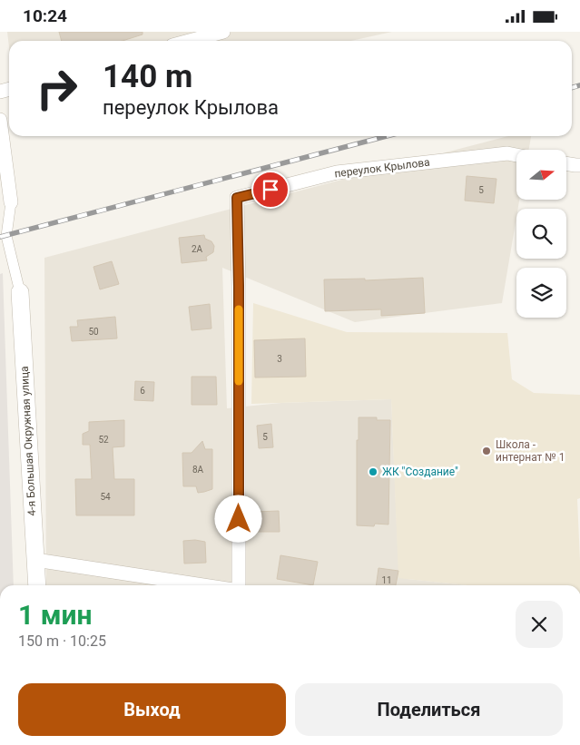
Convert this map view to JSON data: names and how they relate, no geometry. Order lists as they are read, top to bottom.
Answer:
{
  "streets": {
    "street": ["переулок Крылова", "4-я Большая Окружная улица"]
  },
  "places": ["Школа - интернат № 1", "ЖК \"Создание\""],
  "house_numbers": [
    "5",
    "2А",
    "50",
    "3",
    "6",
    "5",
    "52",
    "8А",
    "54",
    "11"
  ],
  "north": "right",
  "page": {
    "status": "10:24",
    "turn": ["140 m", "переулок Крылова"],
    "heading": ["1 мин", "150 m · 10:25"],
    "buttons": ["Выход", "Поделиться"]
  }
}
